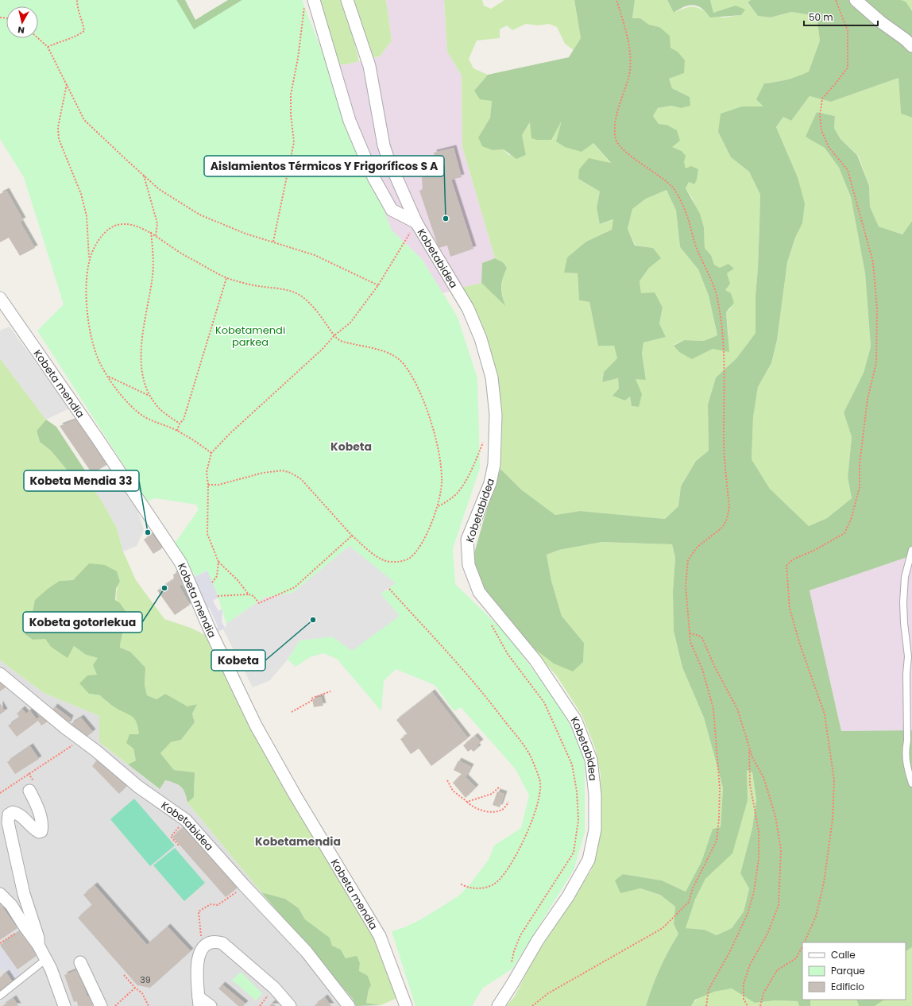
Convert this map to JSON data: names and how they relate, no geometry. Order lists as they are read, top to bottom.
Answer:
{
  "streets": {
    "street": ["Kobetabidea", "Kobeta mendia"]
  },
  "districts": ["Kobeta", "Kobetamendia"],
  "parks": ["Kobetamendi parkea"],
  "places": [
    "Aislamientos Térmicos Y Frigoríficos S A",
    "Kobeta Mendia 33",
    "Kobeta gotorlekua",
    "Kobeta"
  ],
  "house_numbers": ["39"],
  "legend": ["Calle", "Parque", "Edificio"],
  "scale_bar": "50 m",
  "north": "bottom"
}
